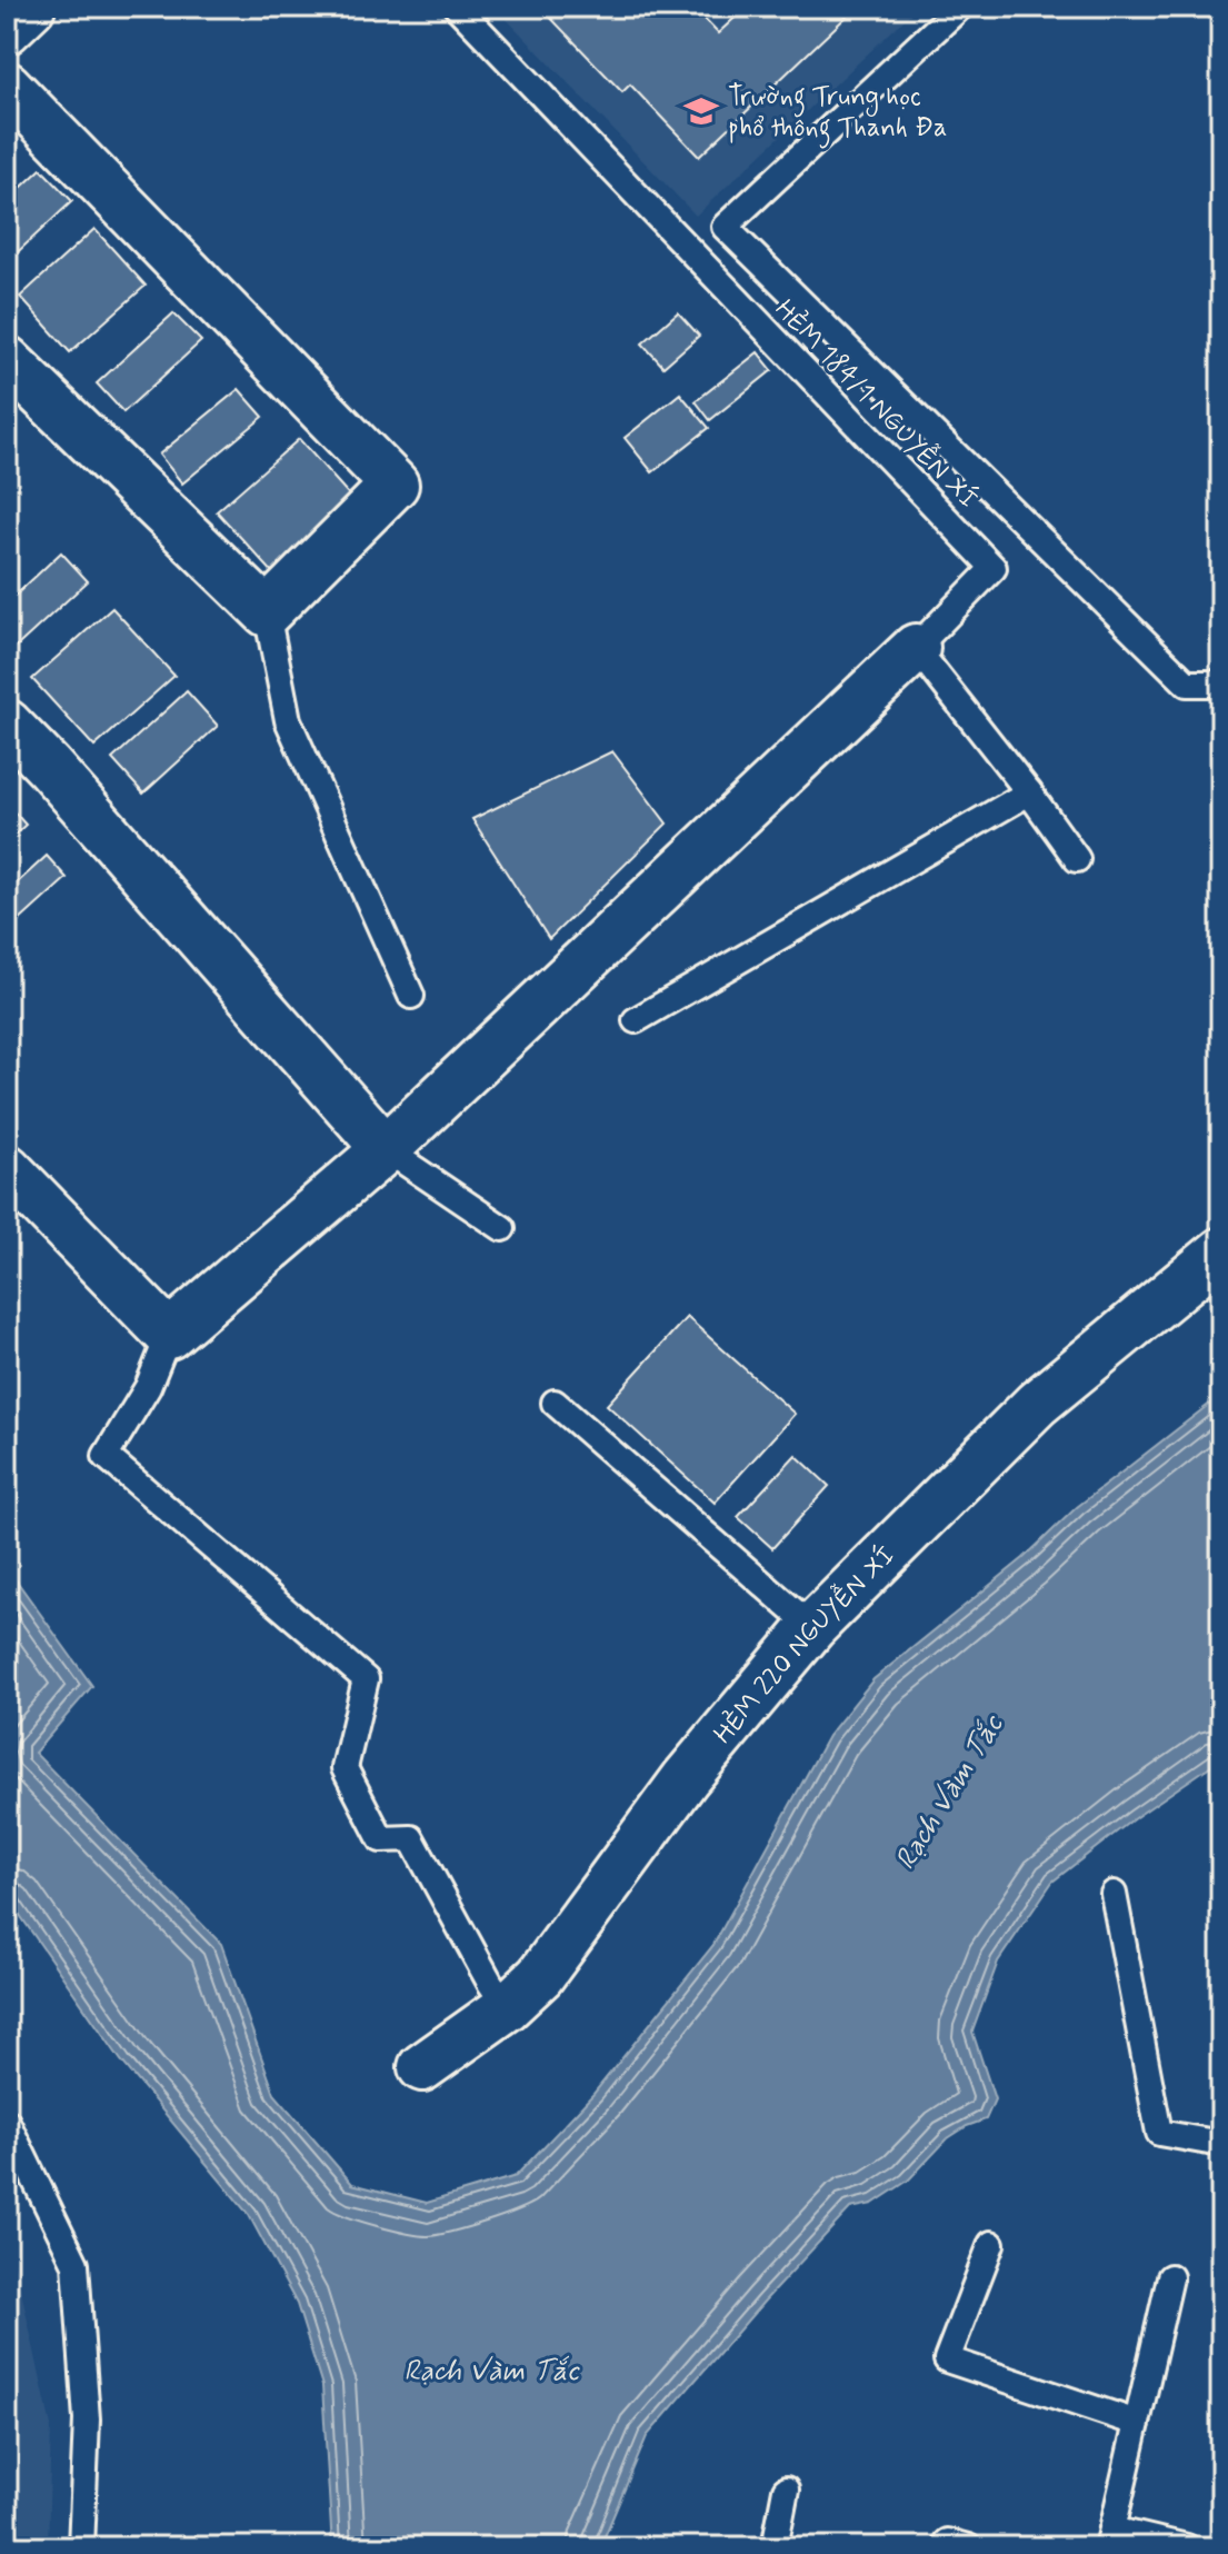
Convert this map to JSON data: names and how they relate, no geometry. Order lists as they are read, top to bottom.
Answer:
{
  "streets": {
    "street": ["HẺM 220 NGUYỄN XÍ"],
    "lane": ["HẺM 184/1 NGUYỄN XÍ"]
  },
  "water": ["Rạch Vàm Tắc"],
  "places": {
    "school or university": ["Trường Trung học phổ thông Thanh Đa"]
  }
}
